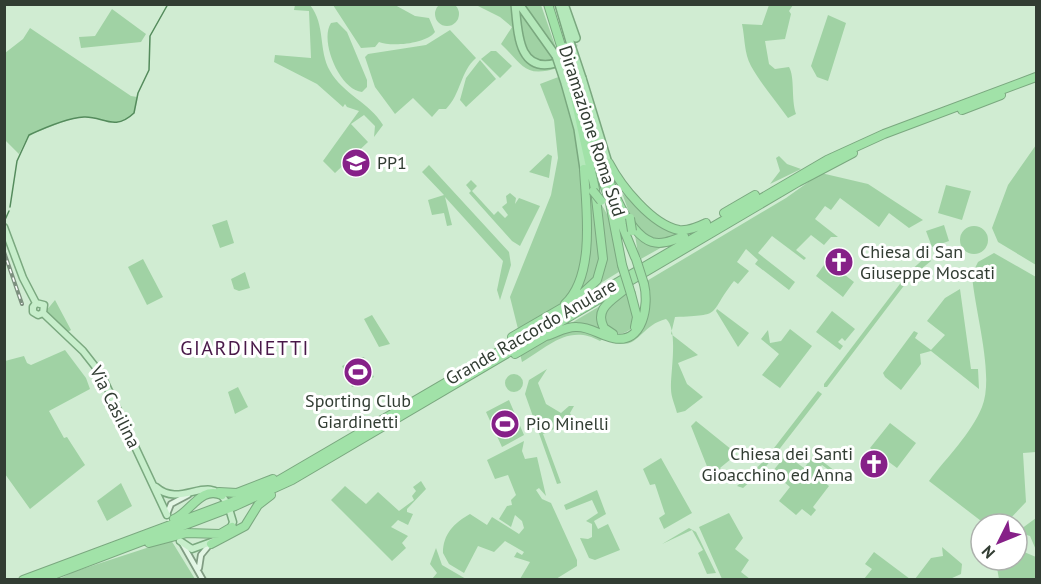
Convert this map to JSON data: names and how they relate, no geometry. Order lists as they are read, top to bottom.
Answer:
{
  "streets": {
    "highway": ["Diramazione Roma Sud", "Grande Raccordo Anulare"],
    "main road": ["Via Casilina"]
  },
  "districts": ["GIARDINETTI"],
  "places": {
    "school or university": ["PP1"],
    "church": ["Chiesa di San Giuseppe Moscati", "Chiesa dei Santi Gioacchino ed Anna"],
    "sports": ["Sporting Club Giardinetti", "Pio Minelli"]
  },
  "north": "bottom left"
}
